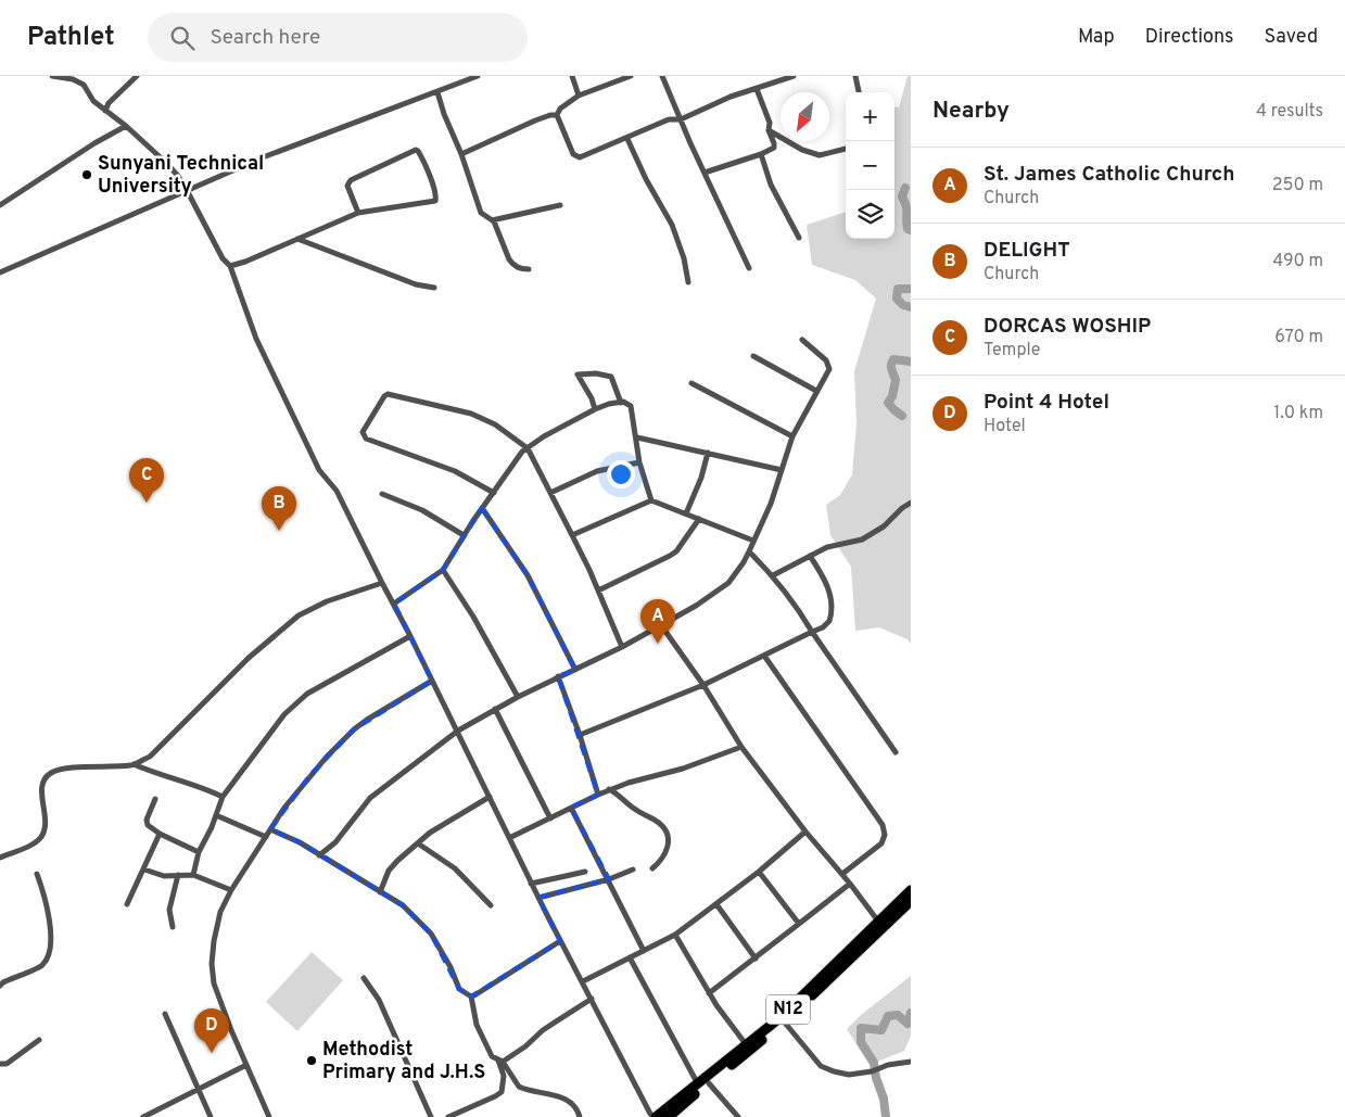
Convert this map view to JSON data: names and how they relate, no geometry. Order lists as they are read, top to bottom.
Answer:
{
  "streets": {
    "highway": ["N12"]
  },
  "places": ["Sunyani Technical University", "Methodist Primary and J.H.S"],
  "north": "bottom left",
  "page": {
    "header": "Pathlet",
    "search": "Search here",
    "nav": ["Map", "Directions", "Saved"],
    "heading": ["Nearby", "4 results"],
    "map_buttons": ["+", "−"],
    "list": [
      {
        "mark": "A",
        "name": "St. James Catholic Church",
        "note": "Church",
        "value": "250 m"
      },
      {
        "mark": "B",
        "name": "DELIGHT",
        "note": "Church",
        "value": "490 m"
      },
      {
        "mark": "C",
        "name": "DORCAS WOSHIP",
        "note": "Temple",
        "value": "670 m"
      },
      {
        "mark": "D",
        "name": "Point 4 Hotel",
        "note": "Hotel",
        "value": "1.0 km"
      }
    ],
    "pins": [
      "C",
      "B",
      "A",
      "D"
    ]
  }
}
